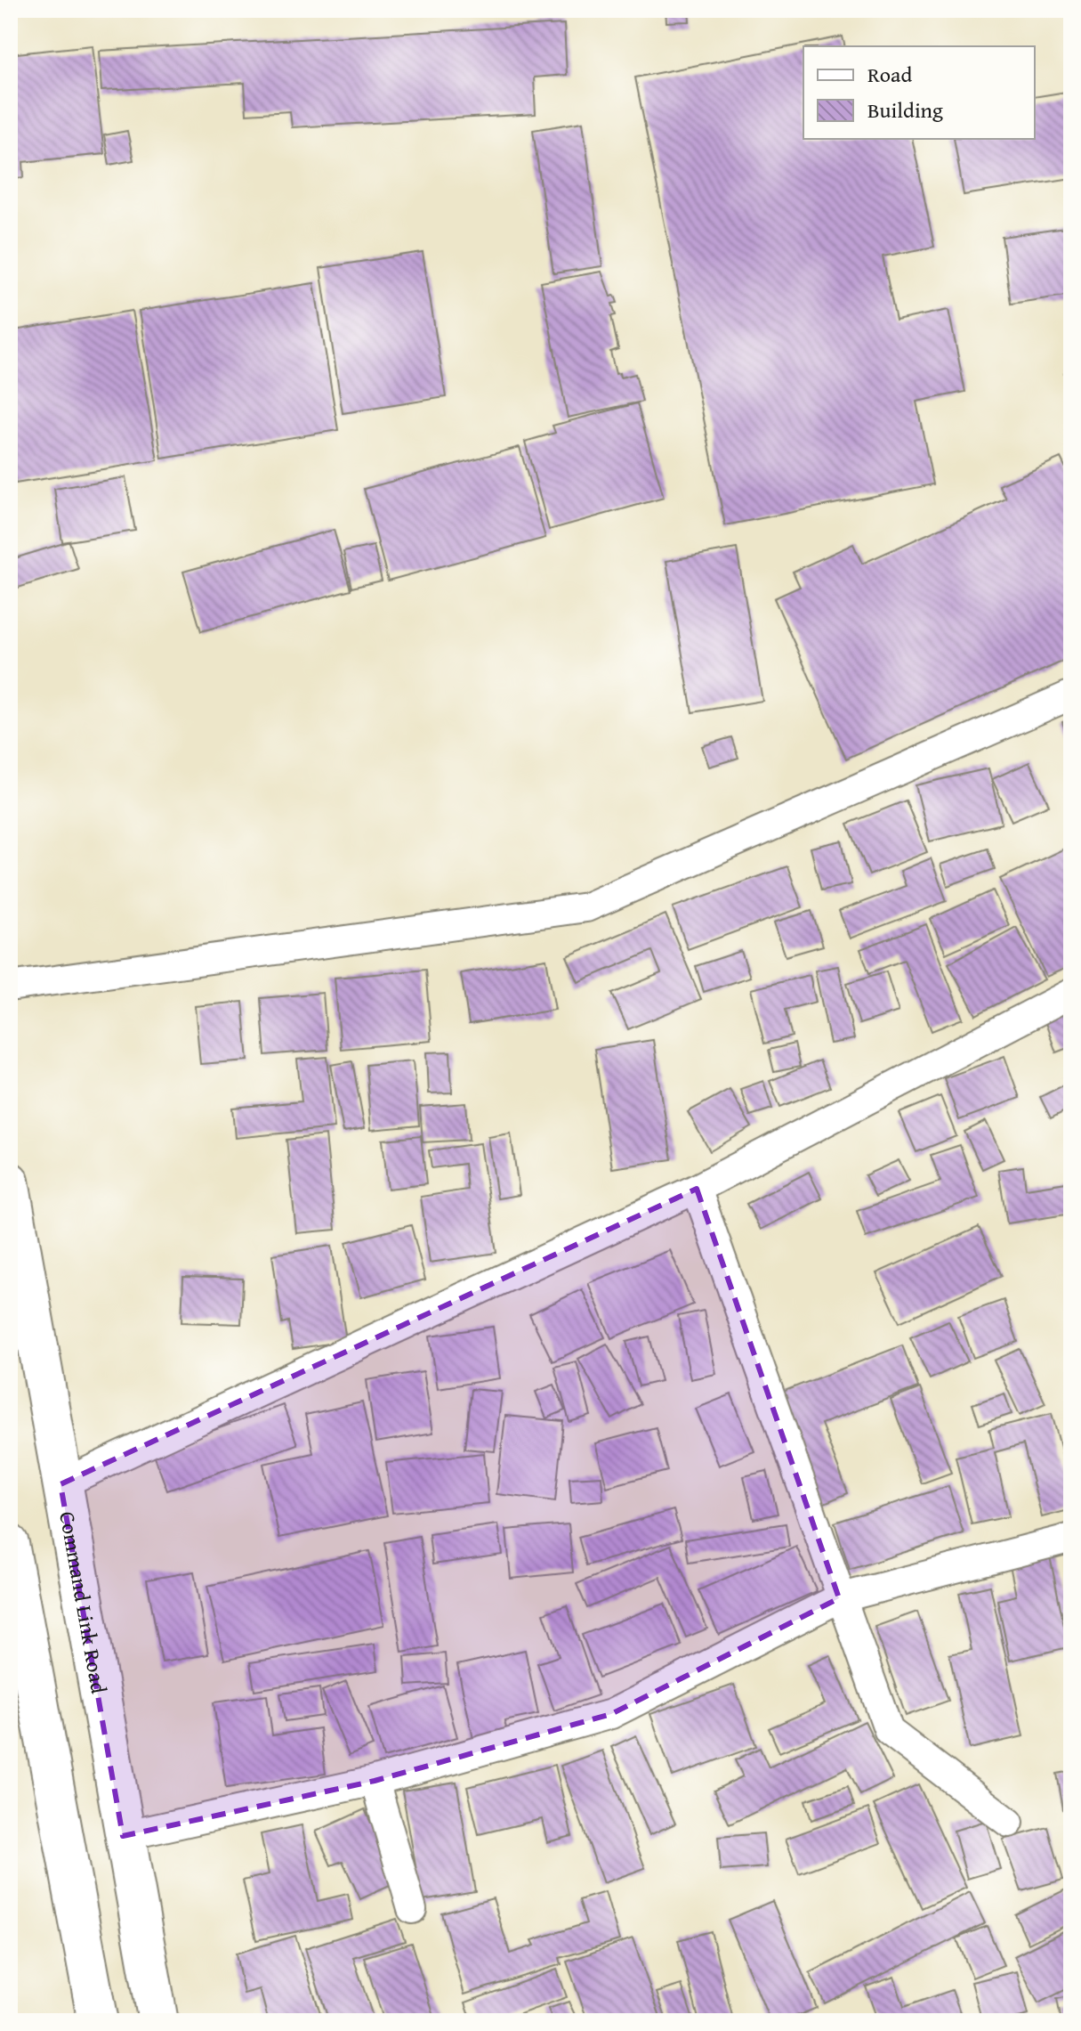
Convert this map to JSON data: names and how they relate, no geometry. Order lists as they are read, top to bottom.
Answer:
{
  "streets": {
    "main road": ["Command Link Road"]
  },
  "legend": ["Road", "Building"]
}
